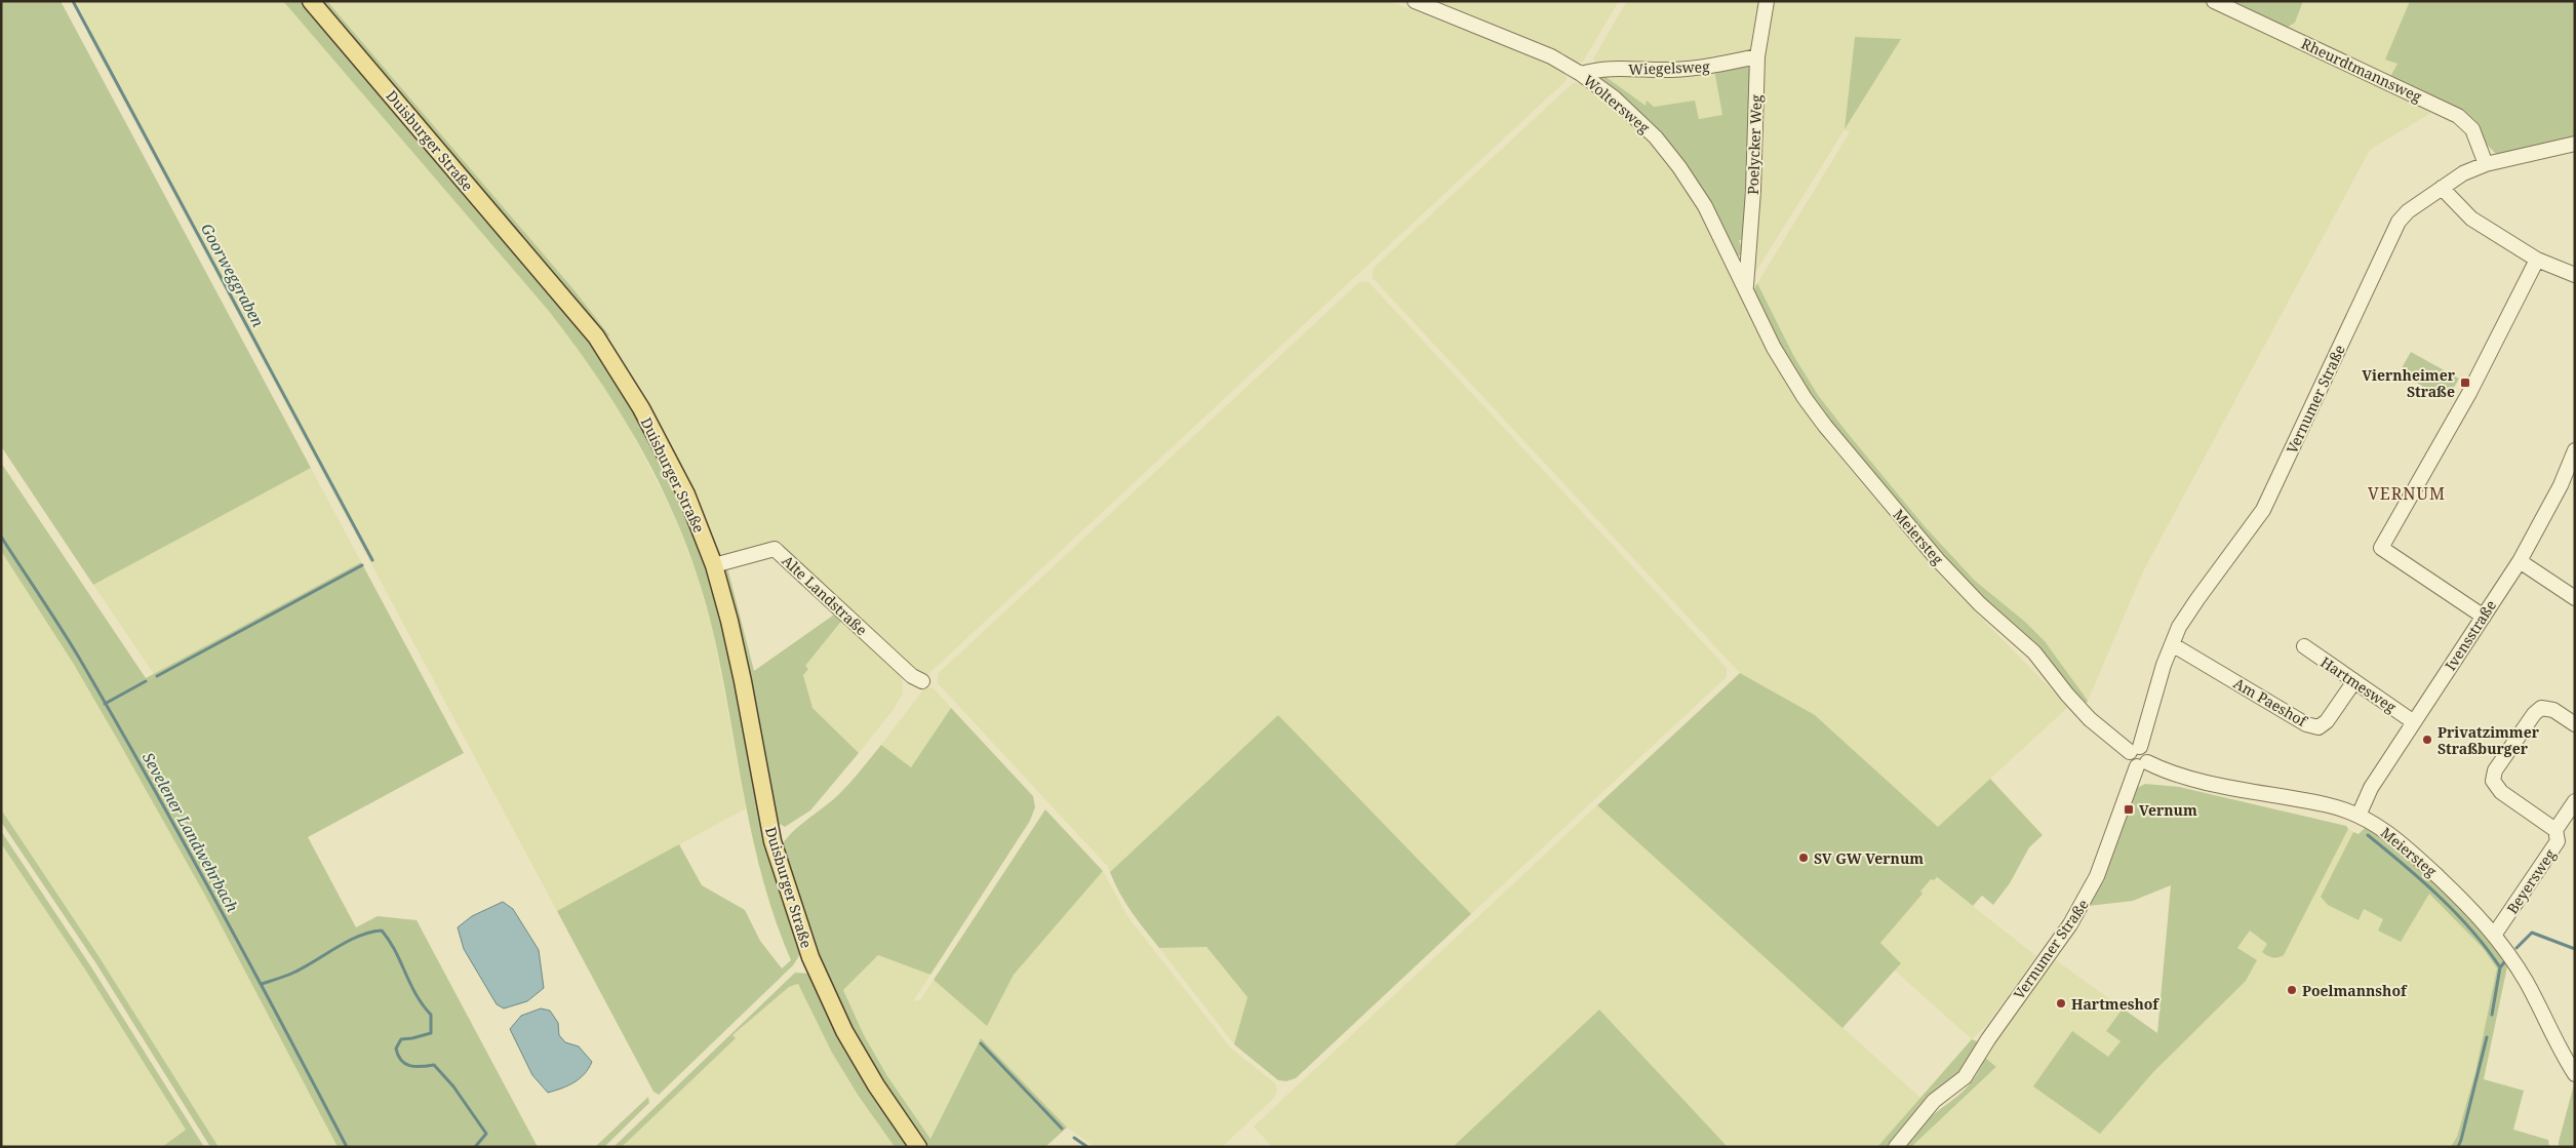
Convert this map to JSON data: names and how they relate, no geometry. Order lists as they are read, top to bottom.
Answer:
{
  "streets": {
    "main road": ["Duisburger Straße"],
    "street": [
      "Wiegelsweg",
      "Rheurdtmannsweg",
      "Woltersweg",
      "Poelycker Weg",
      "Vernumer Straße",
      "Meiersteg",
      "Alte Landstraße",
      "Ivensstraße",
      "Hartmesweg",
      "Am Paeshof",
      "Beyersweg"
    ]
  },
  "crossings": [
    ["Wiegelsweg", "Woltersweg"],
    ["Wiegelsweg", "Poelycker Weg"],
    ["Rheurdtmannsweg", "Vernumer Straße"],
    ["Woltersweg", "Poelycker Weg"],
    ["Woltersweg", "Meiersteg"],
    ["Duisburger Straße", "Alte Landstraße"],
    ["Poelycker Weg", "Meiersteg"],
    ["Vernumer Straße", "Meiersteg"],
    ["Vernumer Straße", "Am Paeshof"],
    ["Meiersteg", "Ivensstraße"],
    ["Meiersteg", "Beyersweg"],
    ["Ivensstraße", "Hartmesweg"],
    ["Hartmesweg", "Am Paeshof"]
  ],
  "districts": ["VERNUM"],
  "water": ["Goorweggraben", "Sevelener Landwehrbach"],
  "places": {
    "transit": ["Viernheimer Straße", "Vernum"],
    "other": [
      "Privatzimmer Straßburger",
      "SV GW Vernum",
      "Poelmannshof",
      "Hartmeshof"
    ]
  }
}
